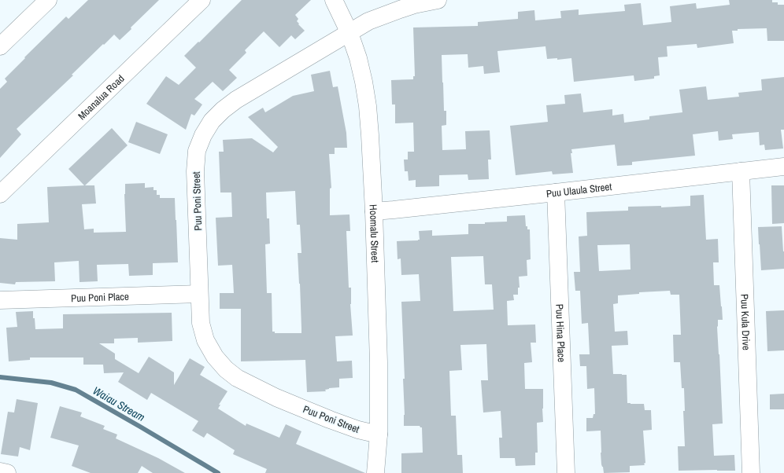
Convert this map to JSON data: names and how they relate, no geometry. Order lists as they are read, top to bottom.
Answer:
{
  "streets": {
    "street": [
      "Moanalua Road",
      "Puu Ulaula Street",
      "Puu Poni Street",
      "Hoomalu Street",
      "Puu Poni Place",
      "Puu Kula Drive",
      "Puu Hina Place"
    ]
  },
  "crossings": [
    ["Puu Ulaula Street", "Hoomalu Street"],
    ["Puu Ulaula Street", "Puu Kula Drive"],
    ["Puu Ulaula Street", "Puu Hina Place"],
    ["Puu Poni Street", "Hoomalu Street"],
    ["Puu Poni Street", "Puu Poni Place"]
  ],
  "water": ["Waiau Stream"]
}
